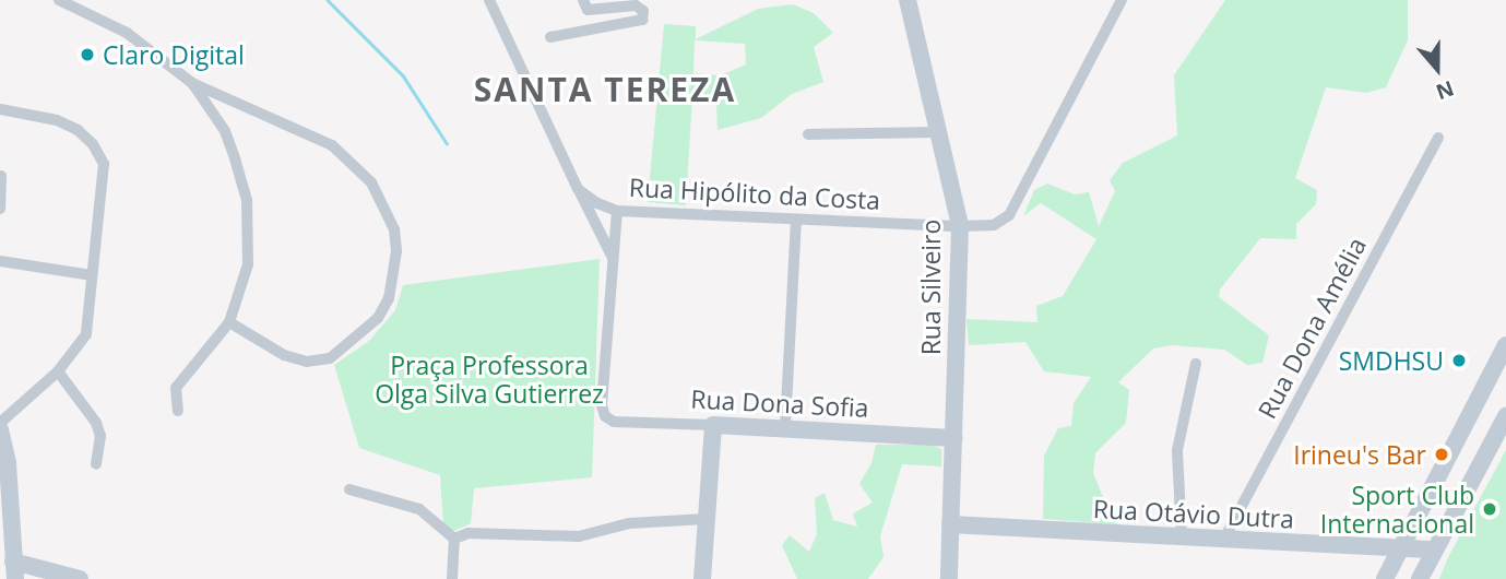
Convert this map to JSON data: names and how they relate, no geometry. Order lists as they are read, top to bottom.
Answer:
{
  "streets": {
    "street": [
      "Rua Hipólito da Costa",
      "Rua Silveiro",
      "Rua Dona Amélia",
      "Rua Dona Sofia",
      "Rua Otávio Dutra"
    ]
  },
  "crossings": [
    ["Rua Hipólito da Costa", "Rua Silveiro"],
    ["Rua Silveiro", "Rua Dona Sofia"],
    ["Rua Silveiro", "Rua Otávio Dutra"],
    ["Rua Dona Amélia", "Rua Otávio Dutra"]
  ],
  "districts": ["SANTA TEREZA"],
  "parks": ["Praça Professora Olga Silva Gutierrez"],
  "places": [
    "Claro Digital",
    "SMDHSU",
    "Irineu's Bar",
    "Sport Club Internacional"
  ],
  "north": "bottom"
}
